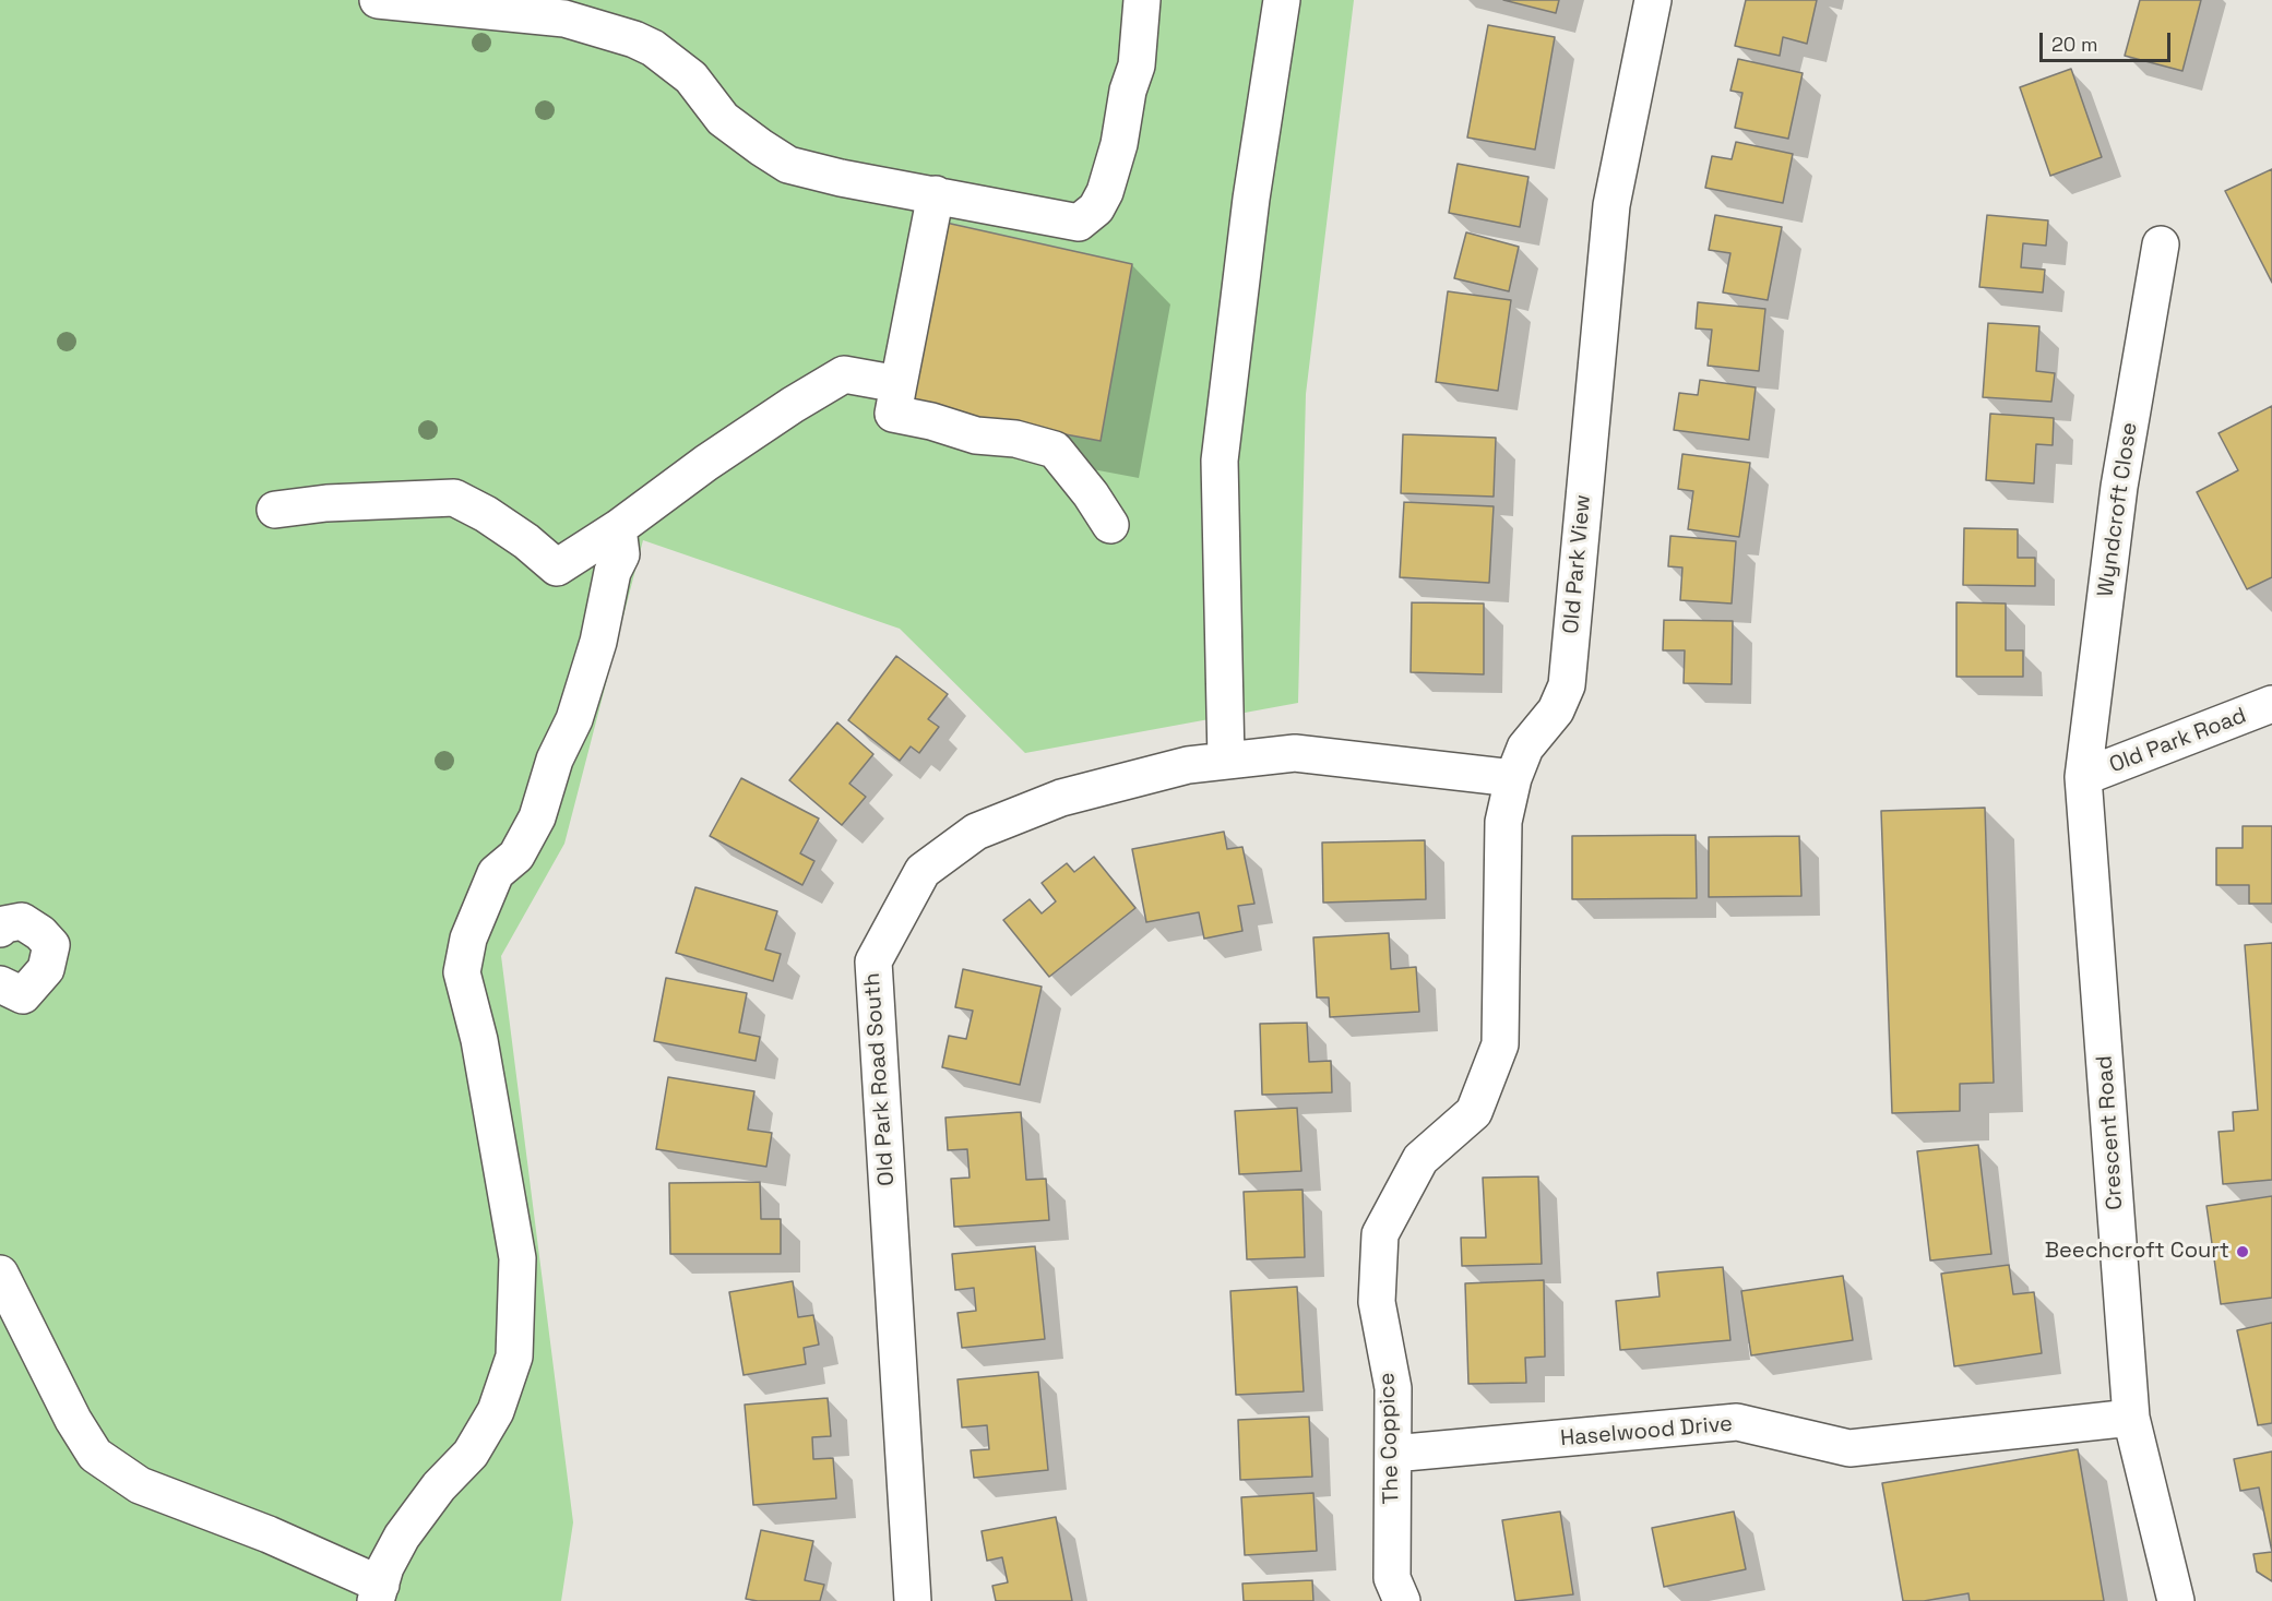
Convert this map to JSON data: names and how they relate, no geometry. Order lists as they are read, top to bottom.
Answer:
{
  "streets": {
    "street": [
      "Wyndcroft Close",
      "Old Park View",
      "Old Park Road",
      "Old Park Road South",
      "Crescent Road",
      "Haselwood Drive",
      "The Coppice"
    ]
  },
  "crossings": [
    ["Wyndcroft Close", "Old Park Road"],
    ["Wyndcroft Close", "Crescent Road"],
    ["Old Park View", "Old Park Road South"],
    ["Old Park View", "The Coppice"],
    ["Old Park Road", "Crescent Road"],
    ["Crescent Road", "Haselwood Drive"],
    ["Haselwood Drive", "The Coppice"]
  ],
  "places": ["Beechcroft Court"],
  "scale_bar": "20 m"
}
